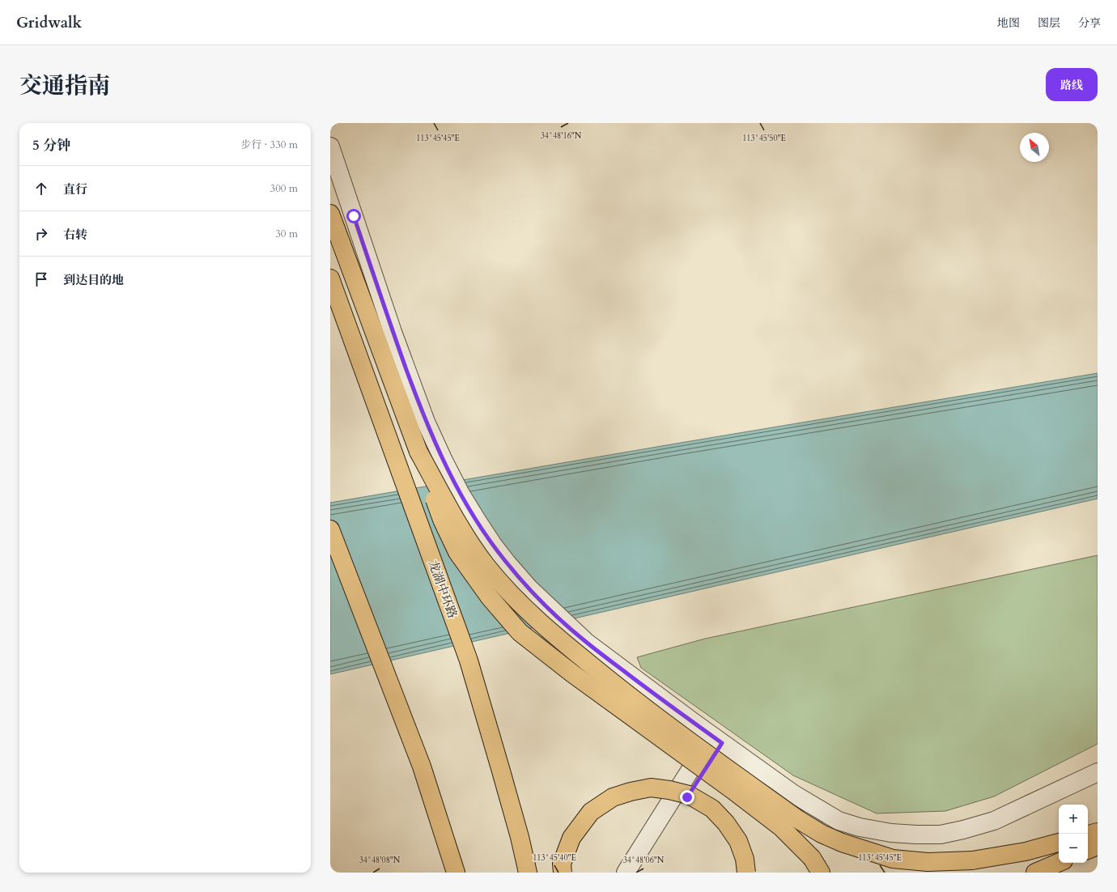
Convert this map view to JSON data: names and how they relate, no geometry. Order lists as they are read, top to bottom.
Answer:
{
  "streets": {
    "main road": ["龙湖中环路"]
  },
  "north": "top left",
  "page": {
    "header": "Gridwalk",
    "nav": ["地图", "图层", "分享"],
    "title": "交通指南",
    "buttons": "路线",
    "heading": ["5 分钟", "步行 · 330 m"],
    "list": [
      ["直行", "300 m"],
      ["右转", "30 m"],
      "到达目的地"
    ],
    "map_buttons": ["+", "−"]
  },
  "coordinates": [
    "34°48'16\"N",
    "113°45'45\"E",
    "113°45'50\"E",
    "113°45'40\"E",
    "34°48'08\"N",
    "34°48'06\"N"
  ]
}
